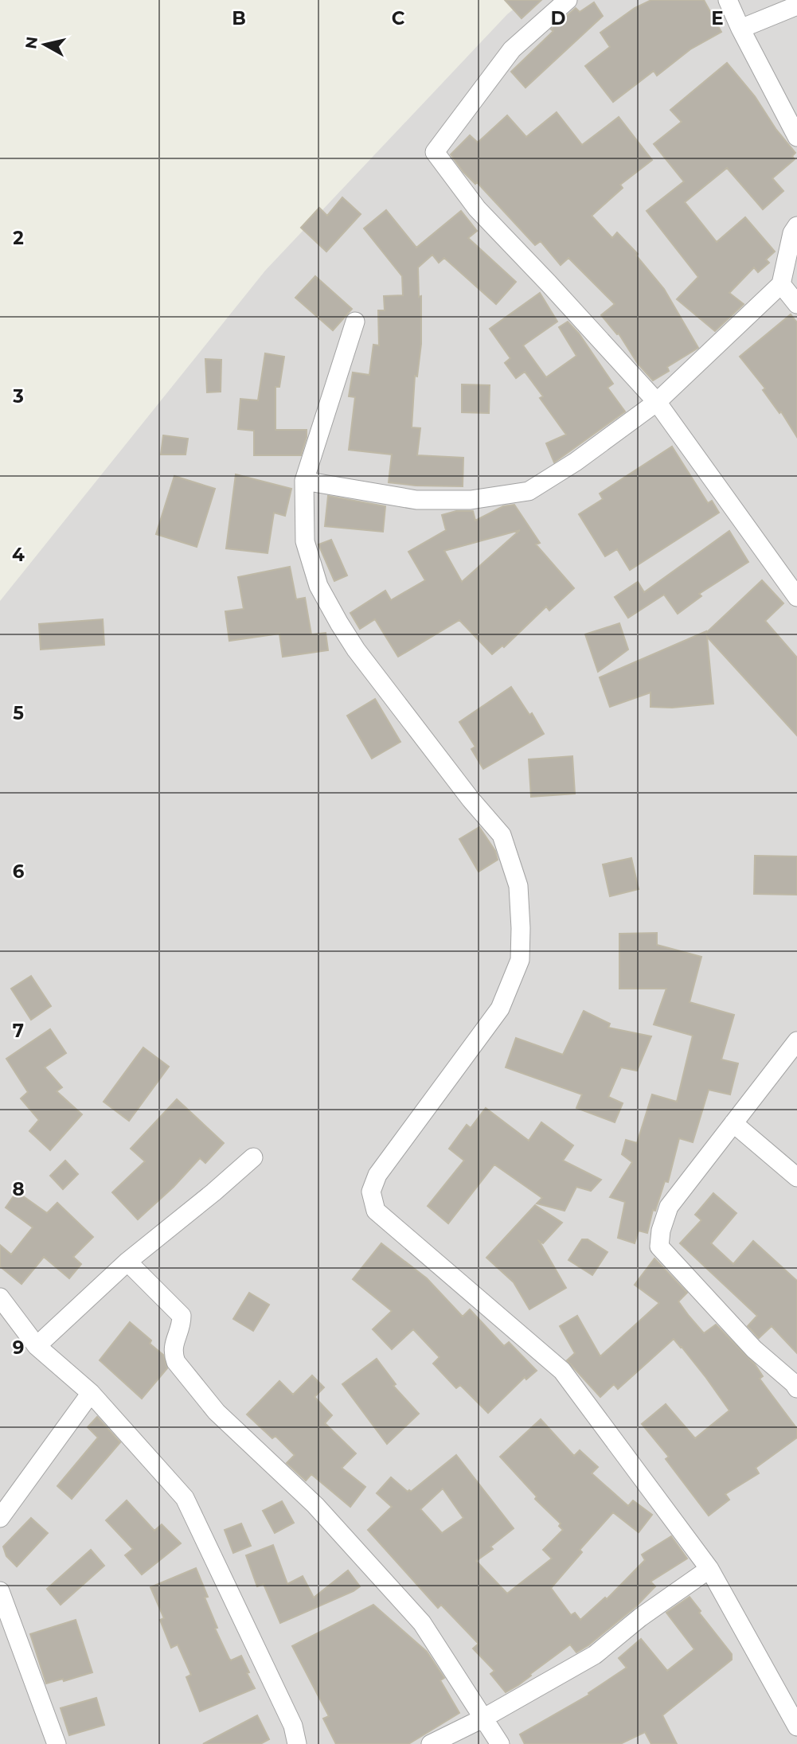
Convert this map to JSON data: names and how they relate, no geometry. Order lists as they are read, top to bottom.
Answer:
{
  "north": "left",
  "grid": {
    "columns": [
      "B",
      "C",
      "D",
      "E"
    ],
    "rows": [
      "2",
      "3",
      "4",
      "5",
      "6",
      "7",
      "8",
      "9"
    ]
  }
}
